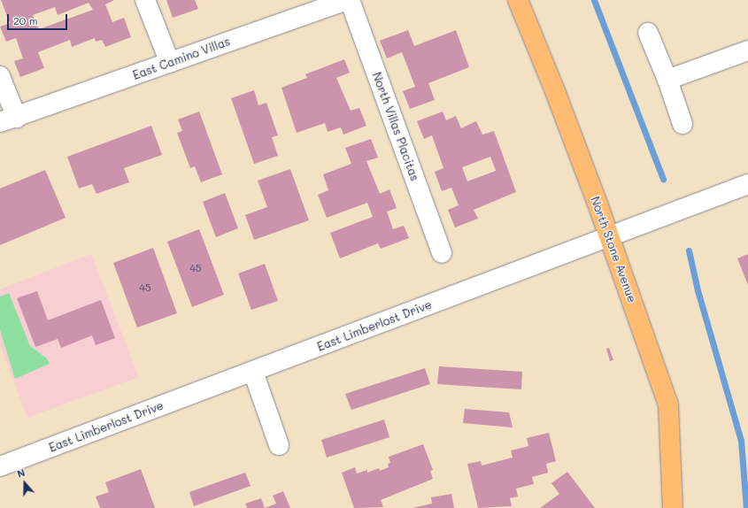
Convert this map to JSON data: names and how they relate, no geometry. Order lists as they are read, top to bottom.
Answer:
{
  "streets": {
    "main road": ["North Stone Avenue"],
    "street": ["East Camino Villas", "North Villas Placitas", "East Limberlost Drive"]
  },
  "crossings": [
    ["North Stone Avenue", "East Limberlost Drive"]
  ],
  "house_numbers": ["45", "45"],
  "scale_bar": "20 m",
  "north": "top"
}
